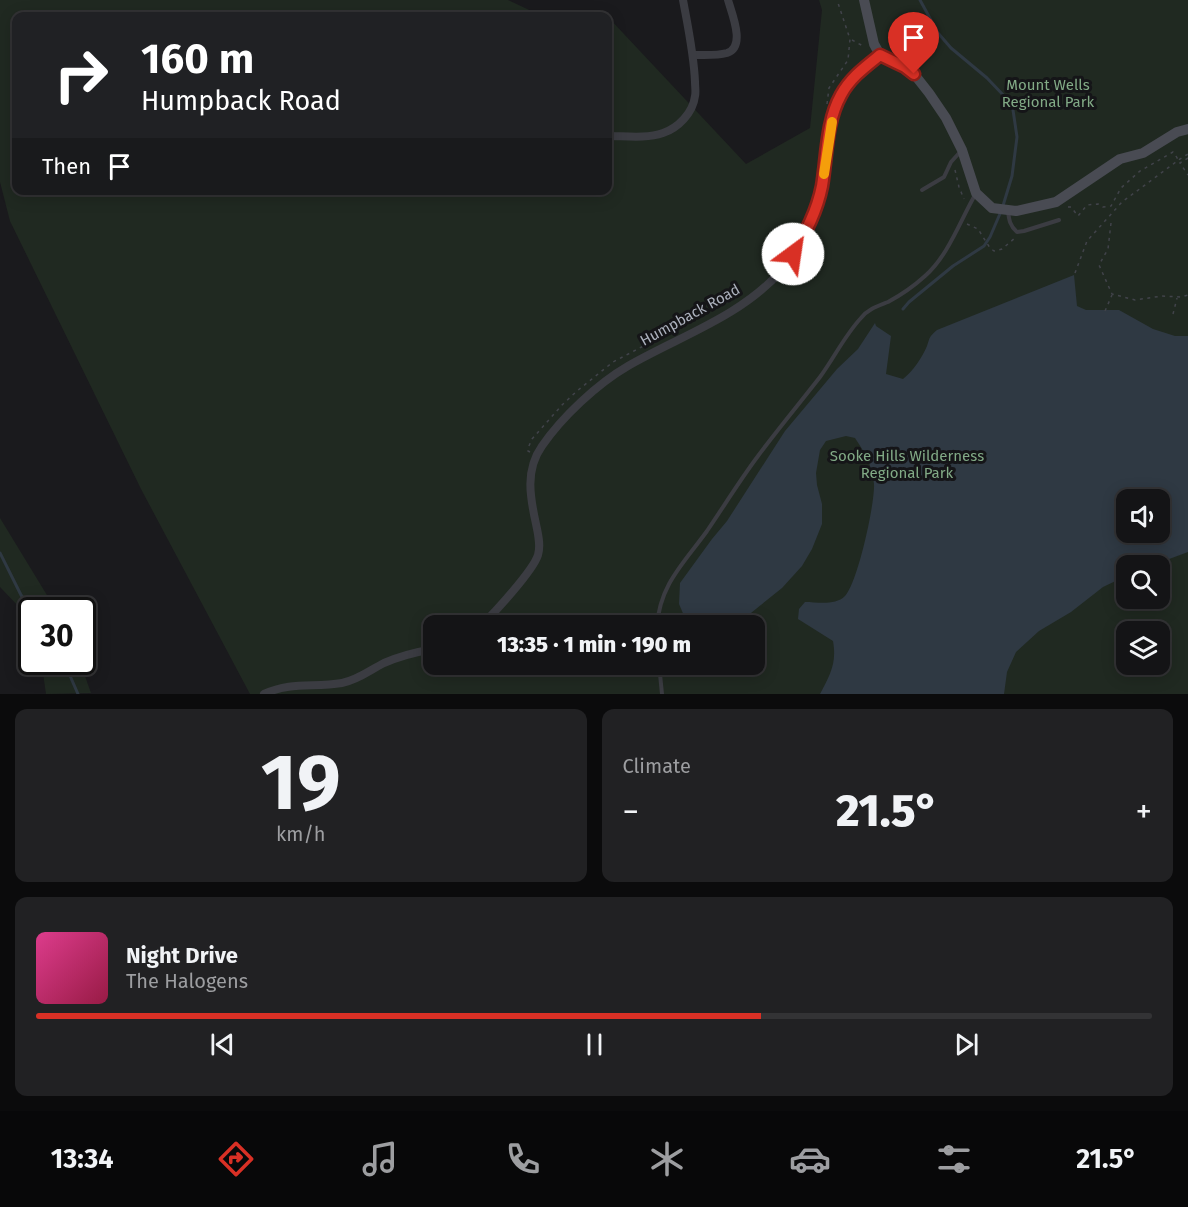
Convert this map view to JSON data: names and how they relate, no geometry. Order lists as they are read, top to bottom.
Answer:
{
  "streets": {
    "street": ["Humpback Road"]
  },
  "parks": ["Mount Wells Regional Park", "Sooke Hills Wilderness Regional Park"],
  "page": {
    "turn": ["160 m", "Humpback Road"],
    "then": "Then",
    "limit": "30",
    "trip": "13:35 · 1 min · 190 m",
    "tile": [
      ["19", "km/h"],
      "Climate"
    ],
    "heat": ["−", "21.5°", "+"],
    "song": ["Night Drive", "The Halogens"],
    "tabs": ["13:34", "21.5°"]
  }
}
